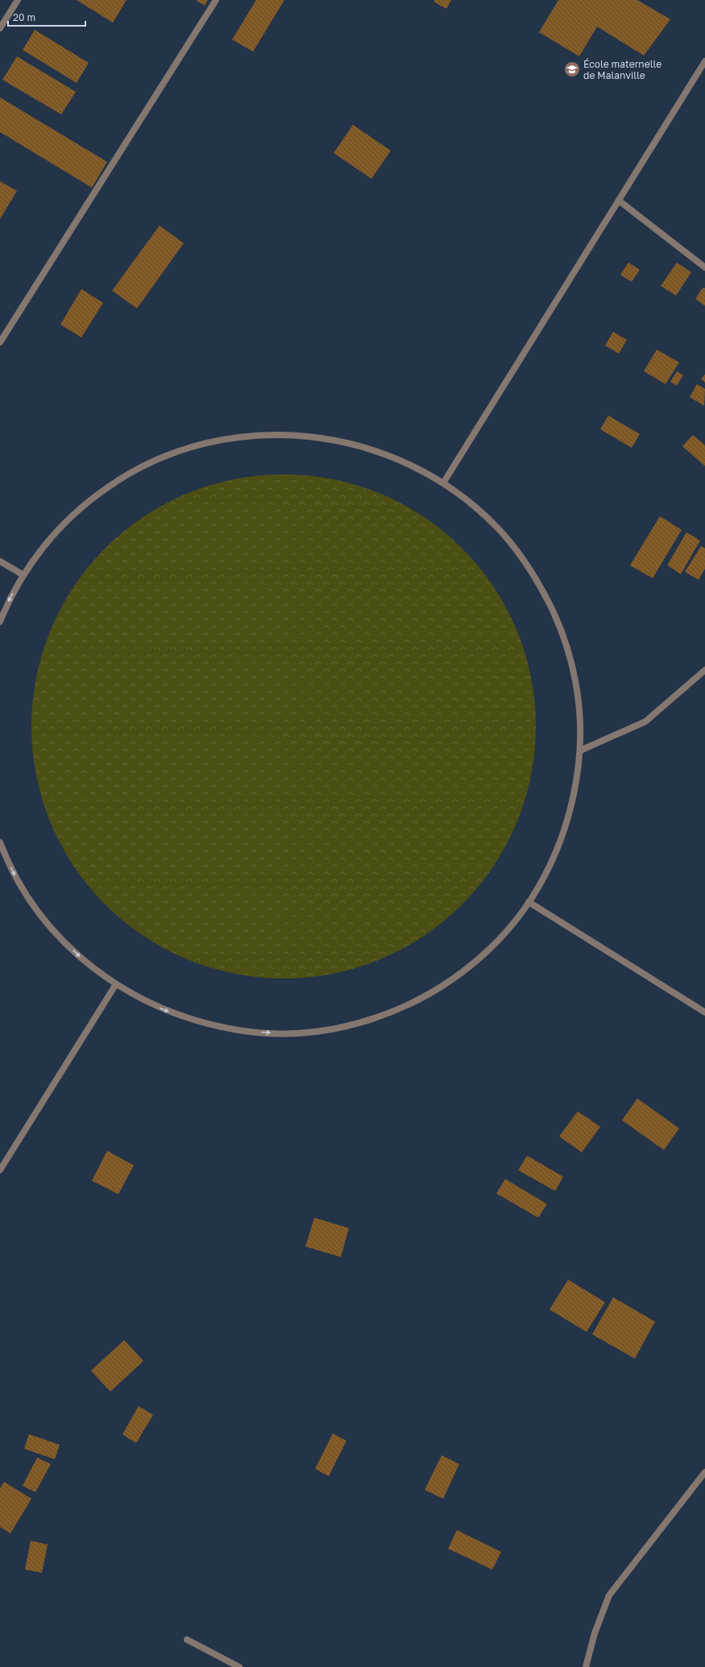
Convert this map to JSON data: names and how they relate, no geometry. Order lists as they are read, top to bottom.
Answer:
{
  "places": {
    "school or university": ["École maternelle de Malanville"]
  },
  "scale_bar": "20 m"
}
